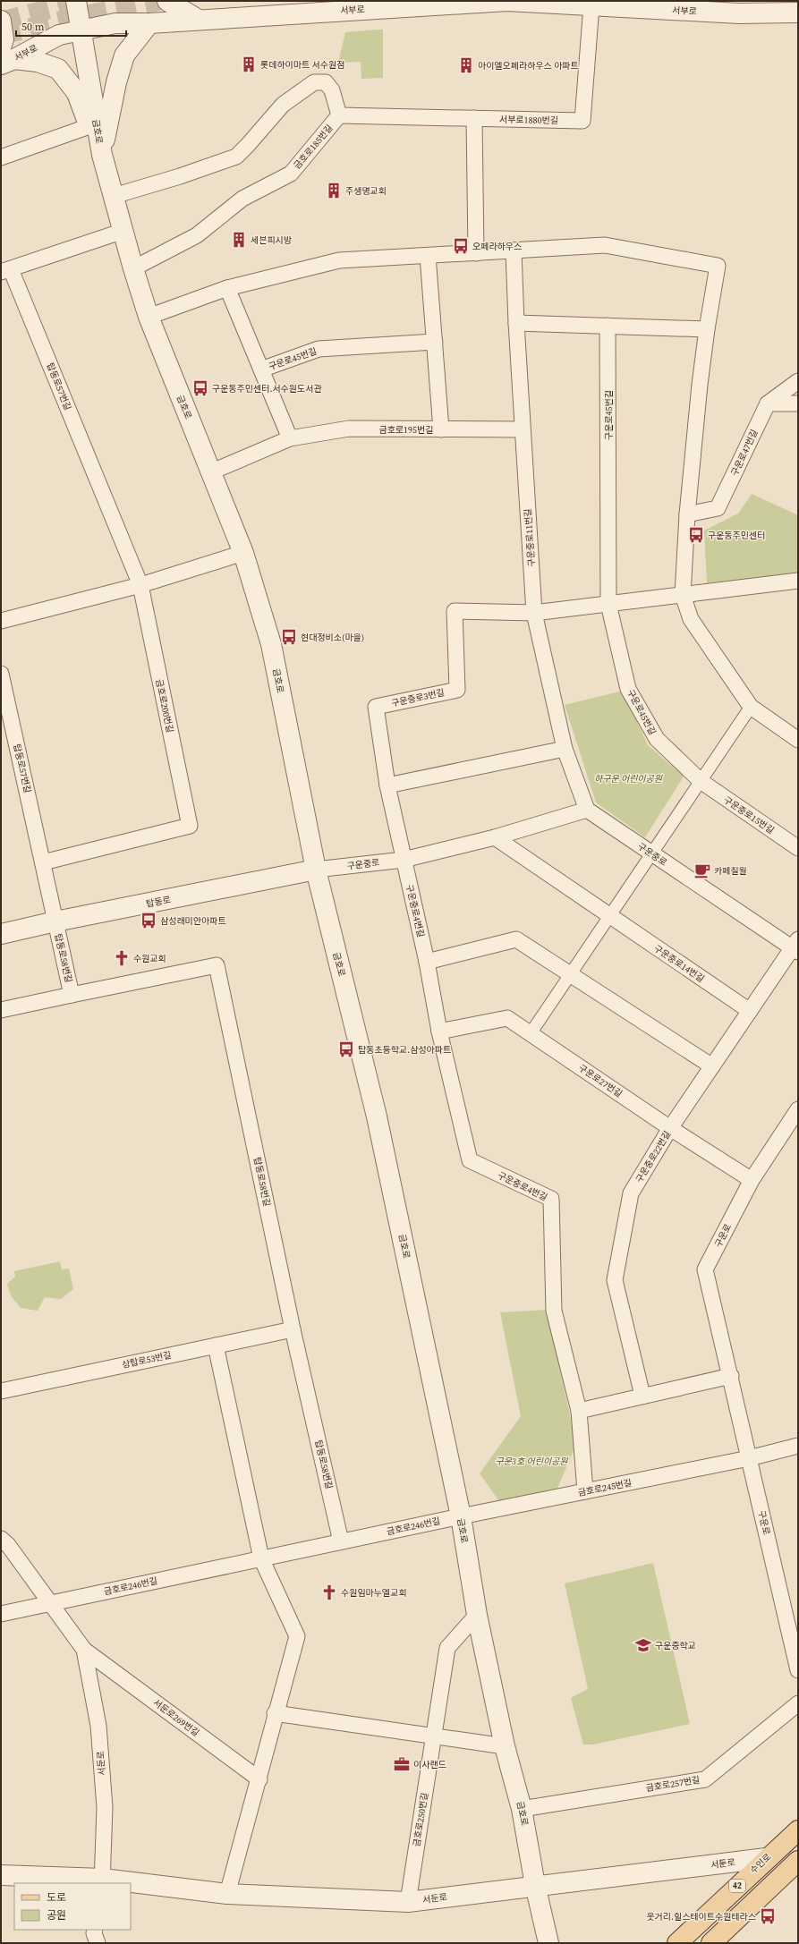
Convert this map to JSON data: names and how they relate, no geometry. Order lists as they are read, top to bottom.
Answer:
{
  "streets": {
    "main road": ["수인로", "42"],
    "street": [
      "서부로",
      "서부로1880번길",
      "금호로",
      "금호로185번길",
      "구운로45번길",
      "탑동로57번길",
      "금호로195번길",
      "구운로47번길",
      "구운중로11번길",
      "구운중로3번길",
      "금호로200번길",
      "구운중로15번길",
      "구운중로",
      "탑동로",
      "구운중로4번길",
      "탑동로58번길",
      "구운중로14번길",
      "구운로27번길",
      "구운중로22번길",
      "구운로",
      "상탑로53번길",
      "금호로245번길",
      "금호로246번길",
      "서둔로269번길",
      "서둔로",
      "금호로257번길",
      "금호로250번길"
    ]
  },
  "crossings": [
    ["서부로", "서부로1880번길"],
    ["서부로", "금호로"],
    ["금호로", "금호로185번길"],
    ["금호로", "탑동로57번길"],
    ["금호로", "금호로195번길"],
    ["금호로", "구운중로"],
    ["금호로", "탑동로"],
    ["금호로", "금호로245번길"],
    ["금호로", "금호로246번길"],
    ["금호로", "서둔로"],
    ["금호로", "금호로257번길"],
    ["금호로", "금호로250번길"],
    ["구운로45번길", "구운중로15번길"],
    ["탑동로57번길", "금호로200번길"],
    ["탑동로57번길", "탑동로"],
    ["탑동로57번길", "탑동로58번길"],
    ["금호로195번길", "구운중로11번길"],
    ["구운중로11번길", "구운중로3번길"],
    ["구운중로11번길", "구운중로"],
    ["구운중로3번길", "구운중로"],
    ["구운중로3번길", "구운중로4번길"],
    ["구운중로", "탑동로"],
    ["구운중로", "구운중로4번길"],
    ["구운중로", "구운중로22번길"],
    ["탑동로", "탑동로58번길"],
    ["구운중로4번길", "구운로27번길"],
    ["구운중로4번길", "금호로245번길"],
    ["탑동로58번길", "상탑로53번길"],
    ["탑동로58번길", "금호로246번길"],
    ["구운중로14번길", "구운중로22번길"],
    ["구운로27번길", "구운중로22번길"],
    ["구운로27번길", "구운로"],
    ["구운로", "금호로245번길"],
    ["금호로245번길", "금호로246번길"],
    ["금호로246번길", "서둔로269번길"],
    ["서둔로269번길", "서둔로"],
    ["서둔로", "금호로250번길"],
    ["서둔로", "수인로"]
  ],
  "parks": ["하구운 어린이공원", "구운3호 어린이공원"],
  "places": {
    "building": [
      "롯데하이마트 서수원점",
      "아이엘오페라하우스 아파트",
      "주생명교회",
      "세븐피시방"
    ],
    "bus stop": [
      "오페라하우스",
      "구운동주민센터.서수원도서관",
      "구운동주민센터",
      "현대정비소(마을)",
      "삼성래미안아파트",
      "탑동초등학교.삼성아파트",
      "웃거리.힐스테이트수원테라스"
    ],
    "cafe": ["카페칠월"],
    "church": ["수원교회", "수원임마누엘교회"],
    "school or university": ["구운중학교"],
    "office": ["이사랜드"]
  },
  "legend": ["도로", "공원"],
  "scale_bar": "50 m"
}
